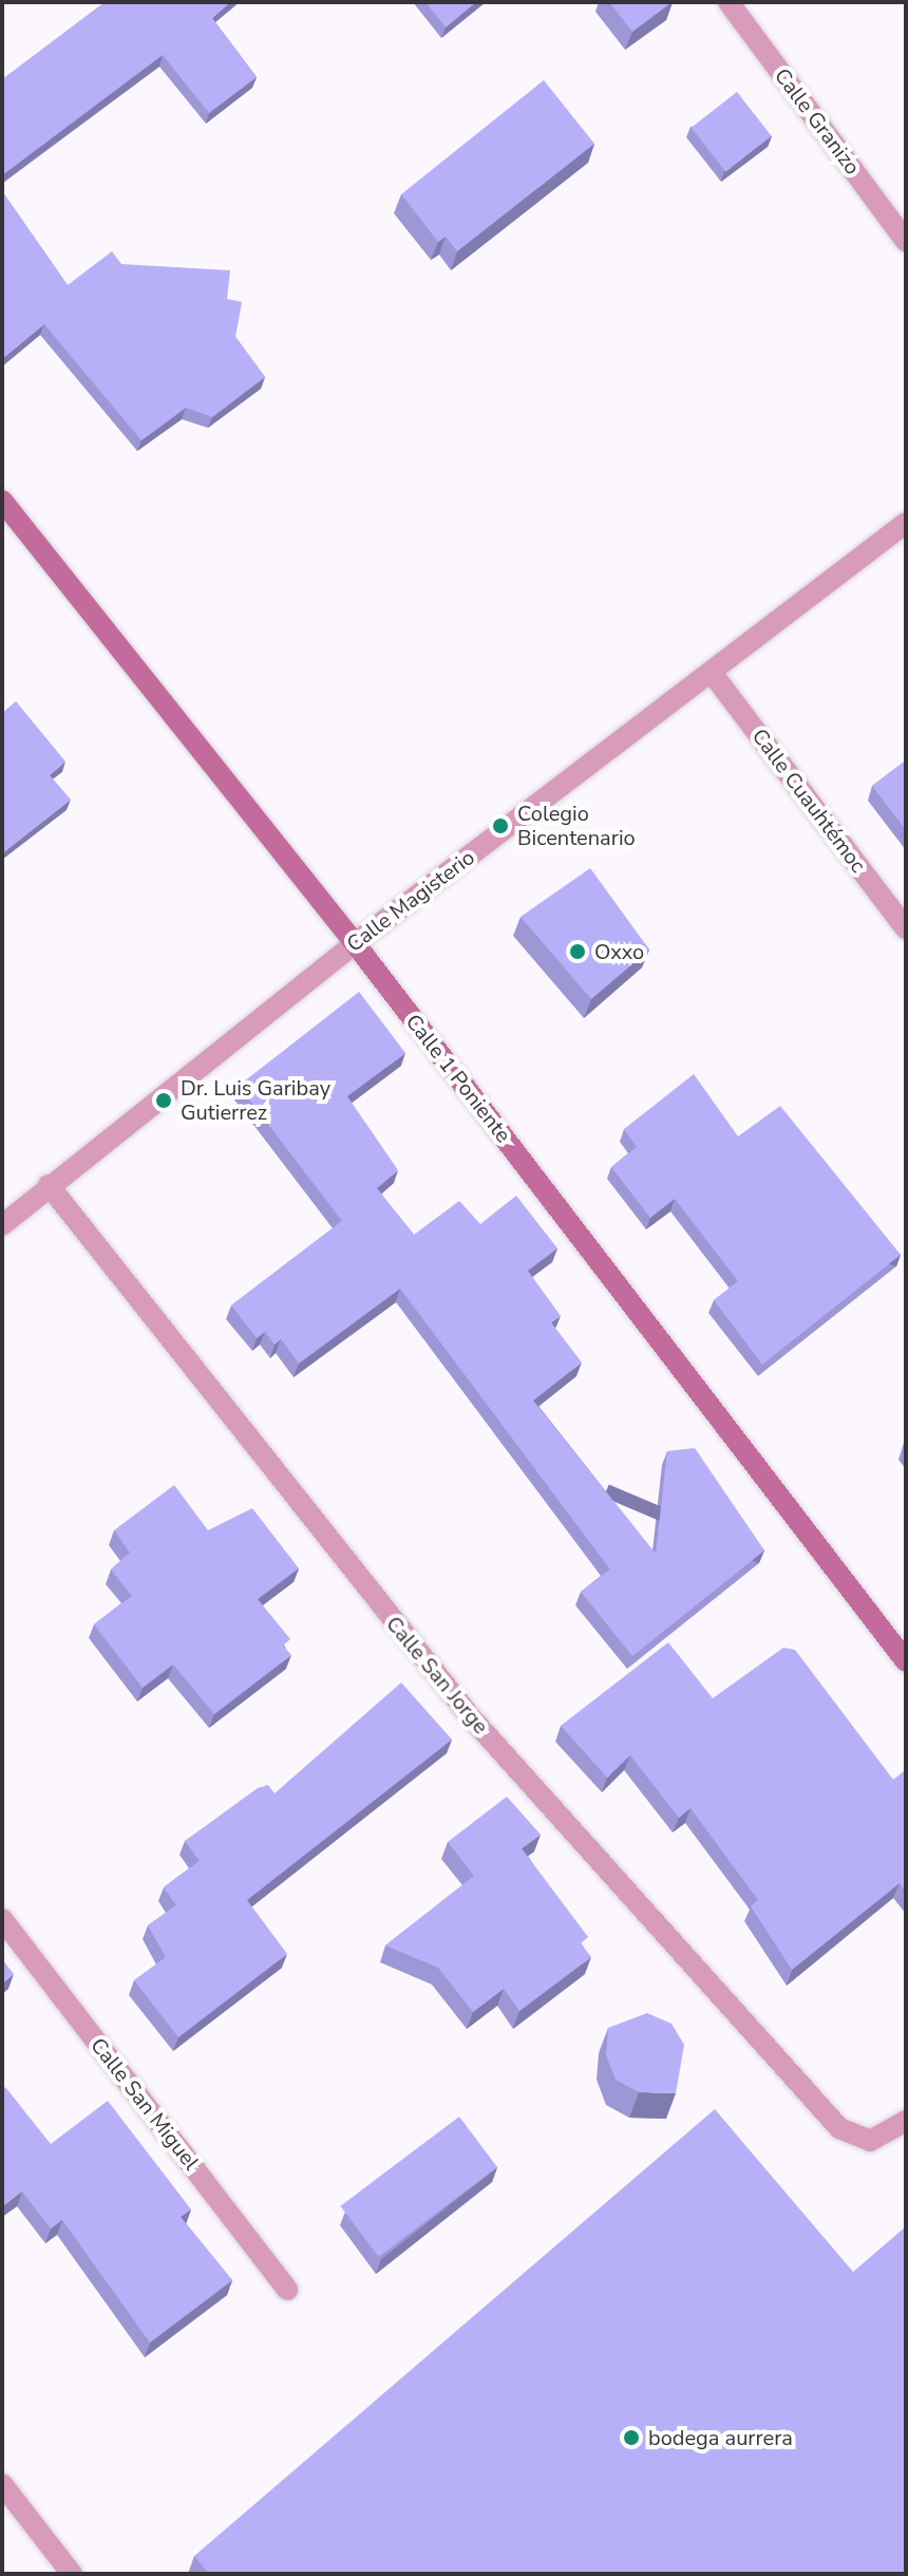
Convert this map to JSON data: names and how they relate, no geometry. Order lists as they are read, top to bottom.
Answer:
{
  "streets": {
    "main road": ["Calle 1 Poniente"],
    "street": [
      "Calle Granizo",
      "Calle Cuauhtémoc",
      "Calle Magisterio",
      "Calle San Jorge",
      "Calle San Miguel"
    ]
  },
  "crossings": [
    ["Calle Cuauhtémoc", "Calle Magisterio"],
    ["Calle Magisterio", "Calle 1 Poniente"],
    ["Calle Magisterio", "Calle San Jorge"]
  ],
  "places": [
    "Colegio Bicentenario",
    "Oxxo",
    "Dr. Luis Garibay Gutierrez",
    "bodega aurrera"
  ]
}
